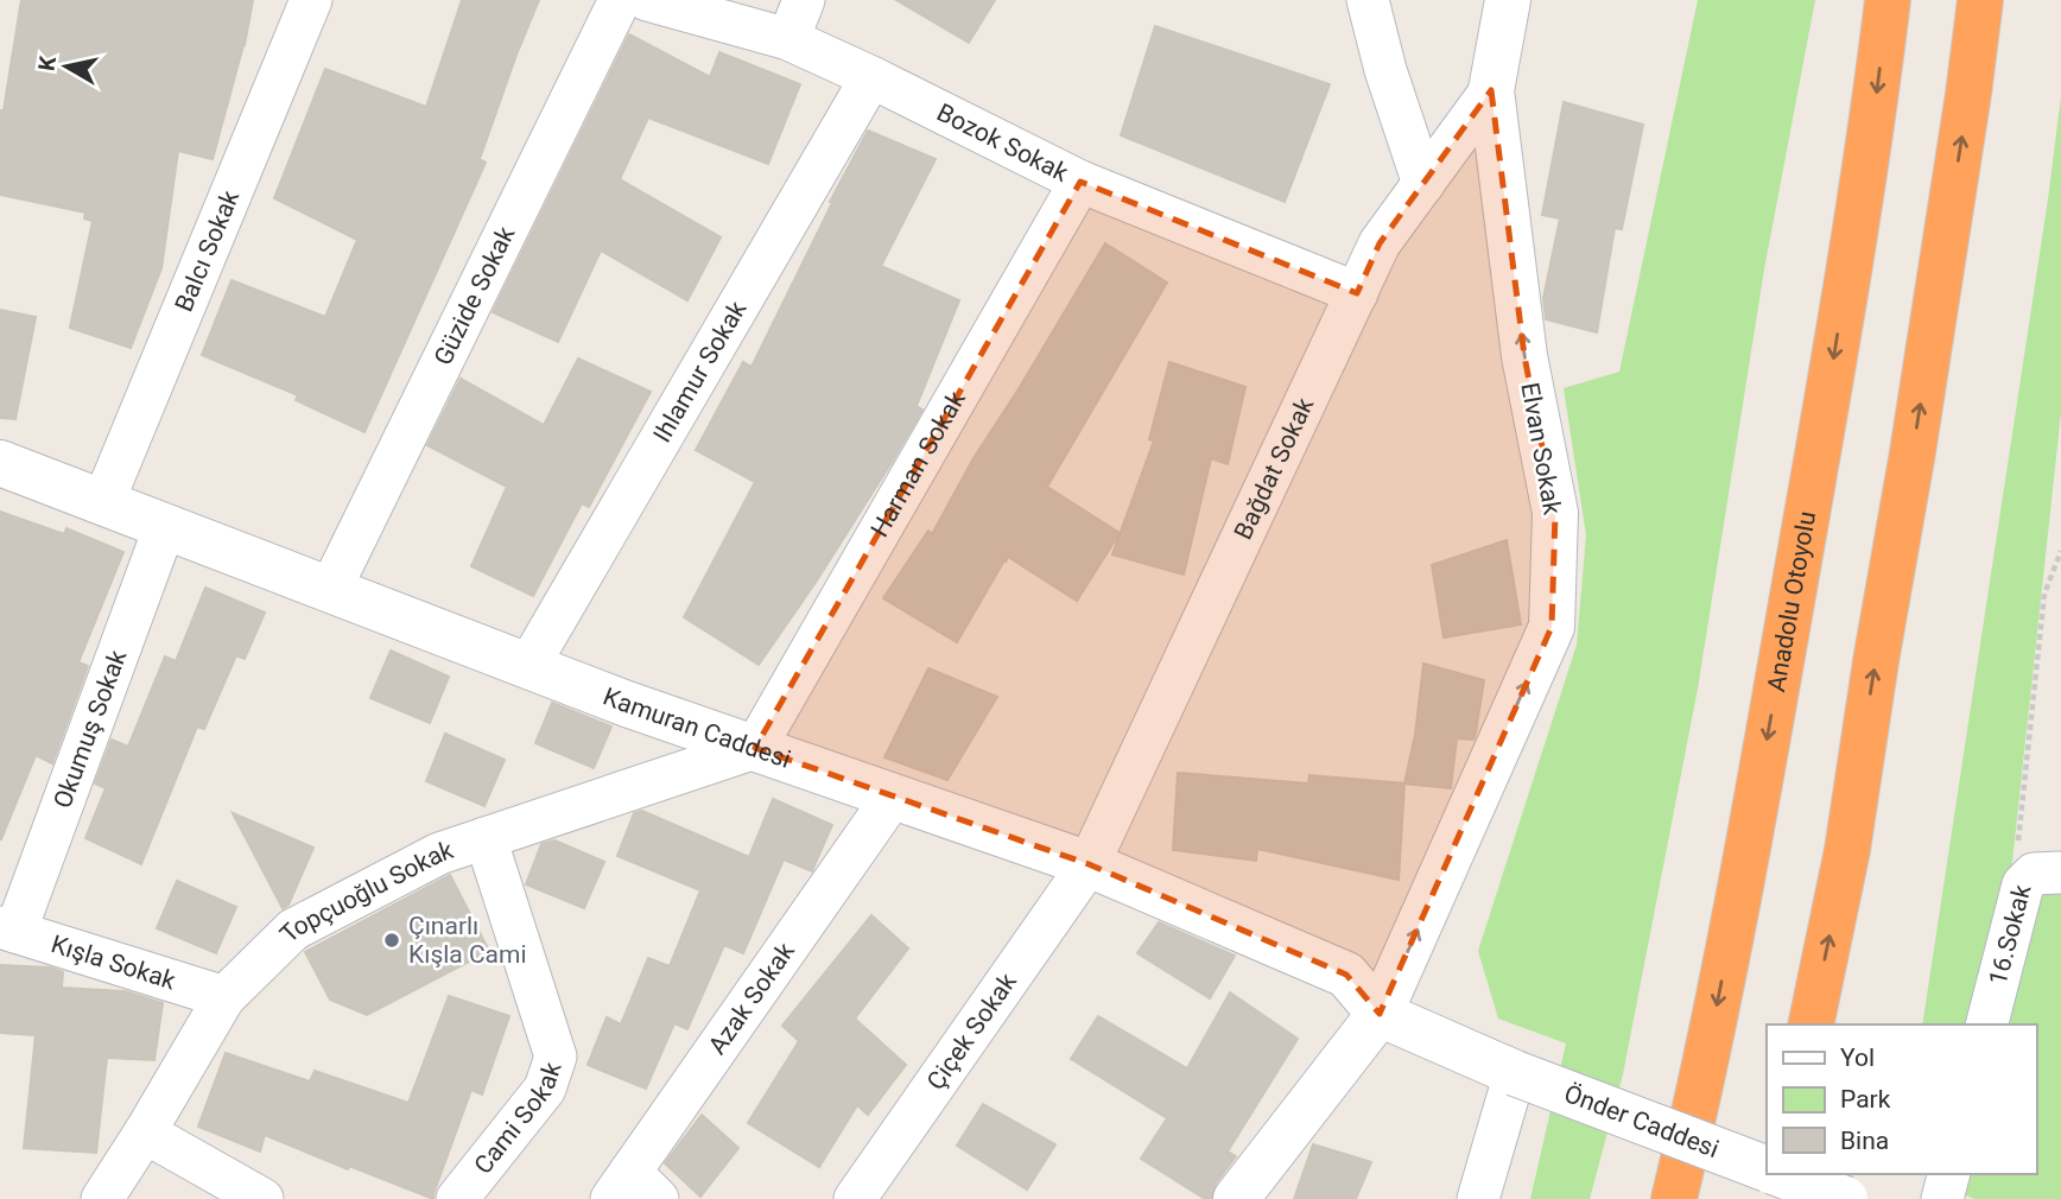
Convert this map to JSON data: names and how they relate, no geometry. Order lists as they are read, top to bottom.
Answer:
{
  "streets": {
    "highway": ["Anadolu Otoyolu"],
    "street": [
      "Bozok Sokak",
      "Balcı Sokak",
      "Güzide Sokak",
      "Ihlamur Sokak",
      "Elvan Sokak",
      "Harman Sokak",
      "Bağdat Sokak",
      "Kamuran Caddesi",
      "Okumuş Sokak",
      "Topçuoğlu Sokak",
      "16.Sokak",
      "Kışla Sokak",
      "Azak Sokak",
      "Çiçek Sokak",
      "Cami Sokak",
      "Önder Caddesi"
    ]
  },
  "crossings": [
    ["Bozok Sokak", "Ihlamur Sokak"],
    ["Bozok Sokak", "Harman Sokak"],
    ["Bozok Sokak", "Bağdat Sokak"],
    ["Balcı Sokak", "Kamuran Caddesi"],
    ["Güzide Sokak", "Kamuran Caddesi"],
    ["Ihlamur Sokak", "Kamuran Caddesi"],
    ["Elvan Sokak", "Bağdat Sokak"],
    ["Elvan Sokak", "Kamuran Caddesi"],
    ["Elvan Sokak", "Önder Caddesi"],
    ["Harman Sokak", "Kamuran Caddesi"],
    ["Harman Sokak", "Topçuoğlu Sokak"],
    ["Bağdat Sokak", "Kamuran Caddesi"],
    ["Bağdat Sokak", "Çiçek Sokak"],
    ["Kamuran Caddesi", "Okumuş Sokak"],
    ["Kamuran Caddesi", "Topçuoğlu Sokak"],
    ["Kamuran Caddesi", "Azak Sokak"],
    ["Kamuran Caddesi", "Çiçek Sokak"],
    ["Kamuran Caddesi", "Önder Caddesi"],
    ["Okumuş Sokak", "Kışla Sokak"],
    ["Topçuoğlu Sokak", "Kışla Sokak"],
    ["Topçuoğlu Sokak", "Cami Sokak"]
  ],
  "one_way": ["Elvan Sokak"],
  "places": ["Çınarlı Kışla Cami"],
  "legend": ["Yol", "Park", "Bina"],
  "north": "left"
}
